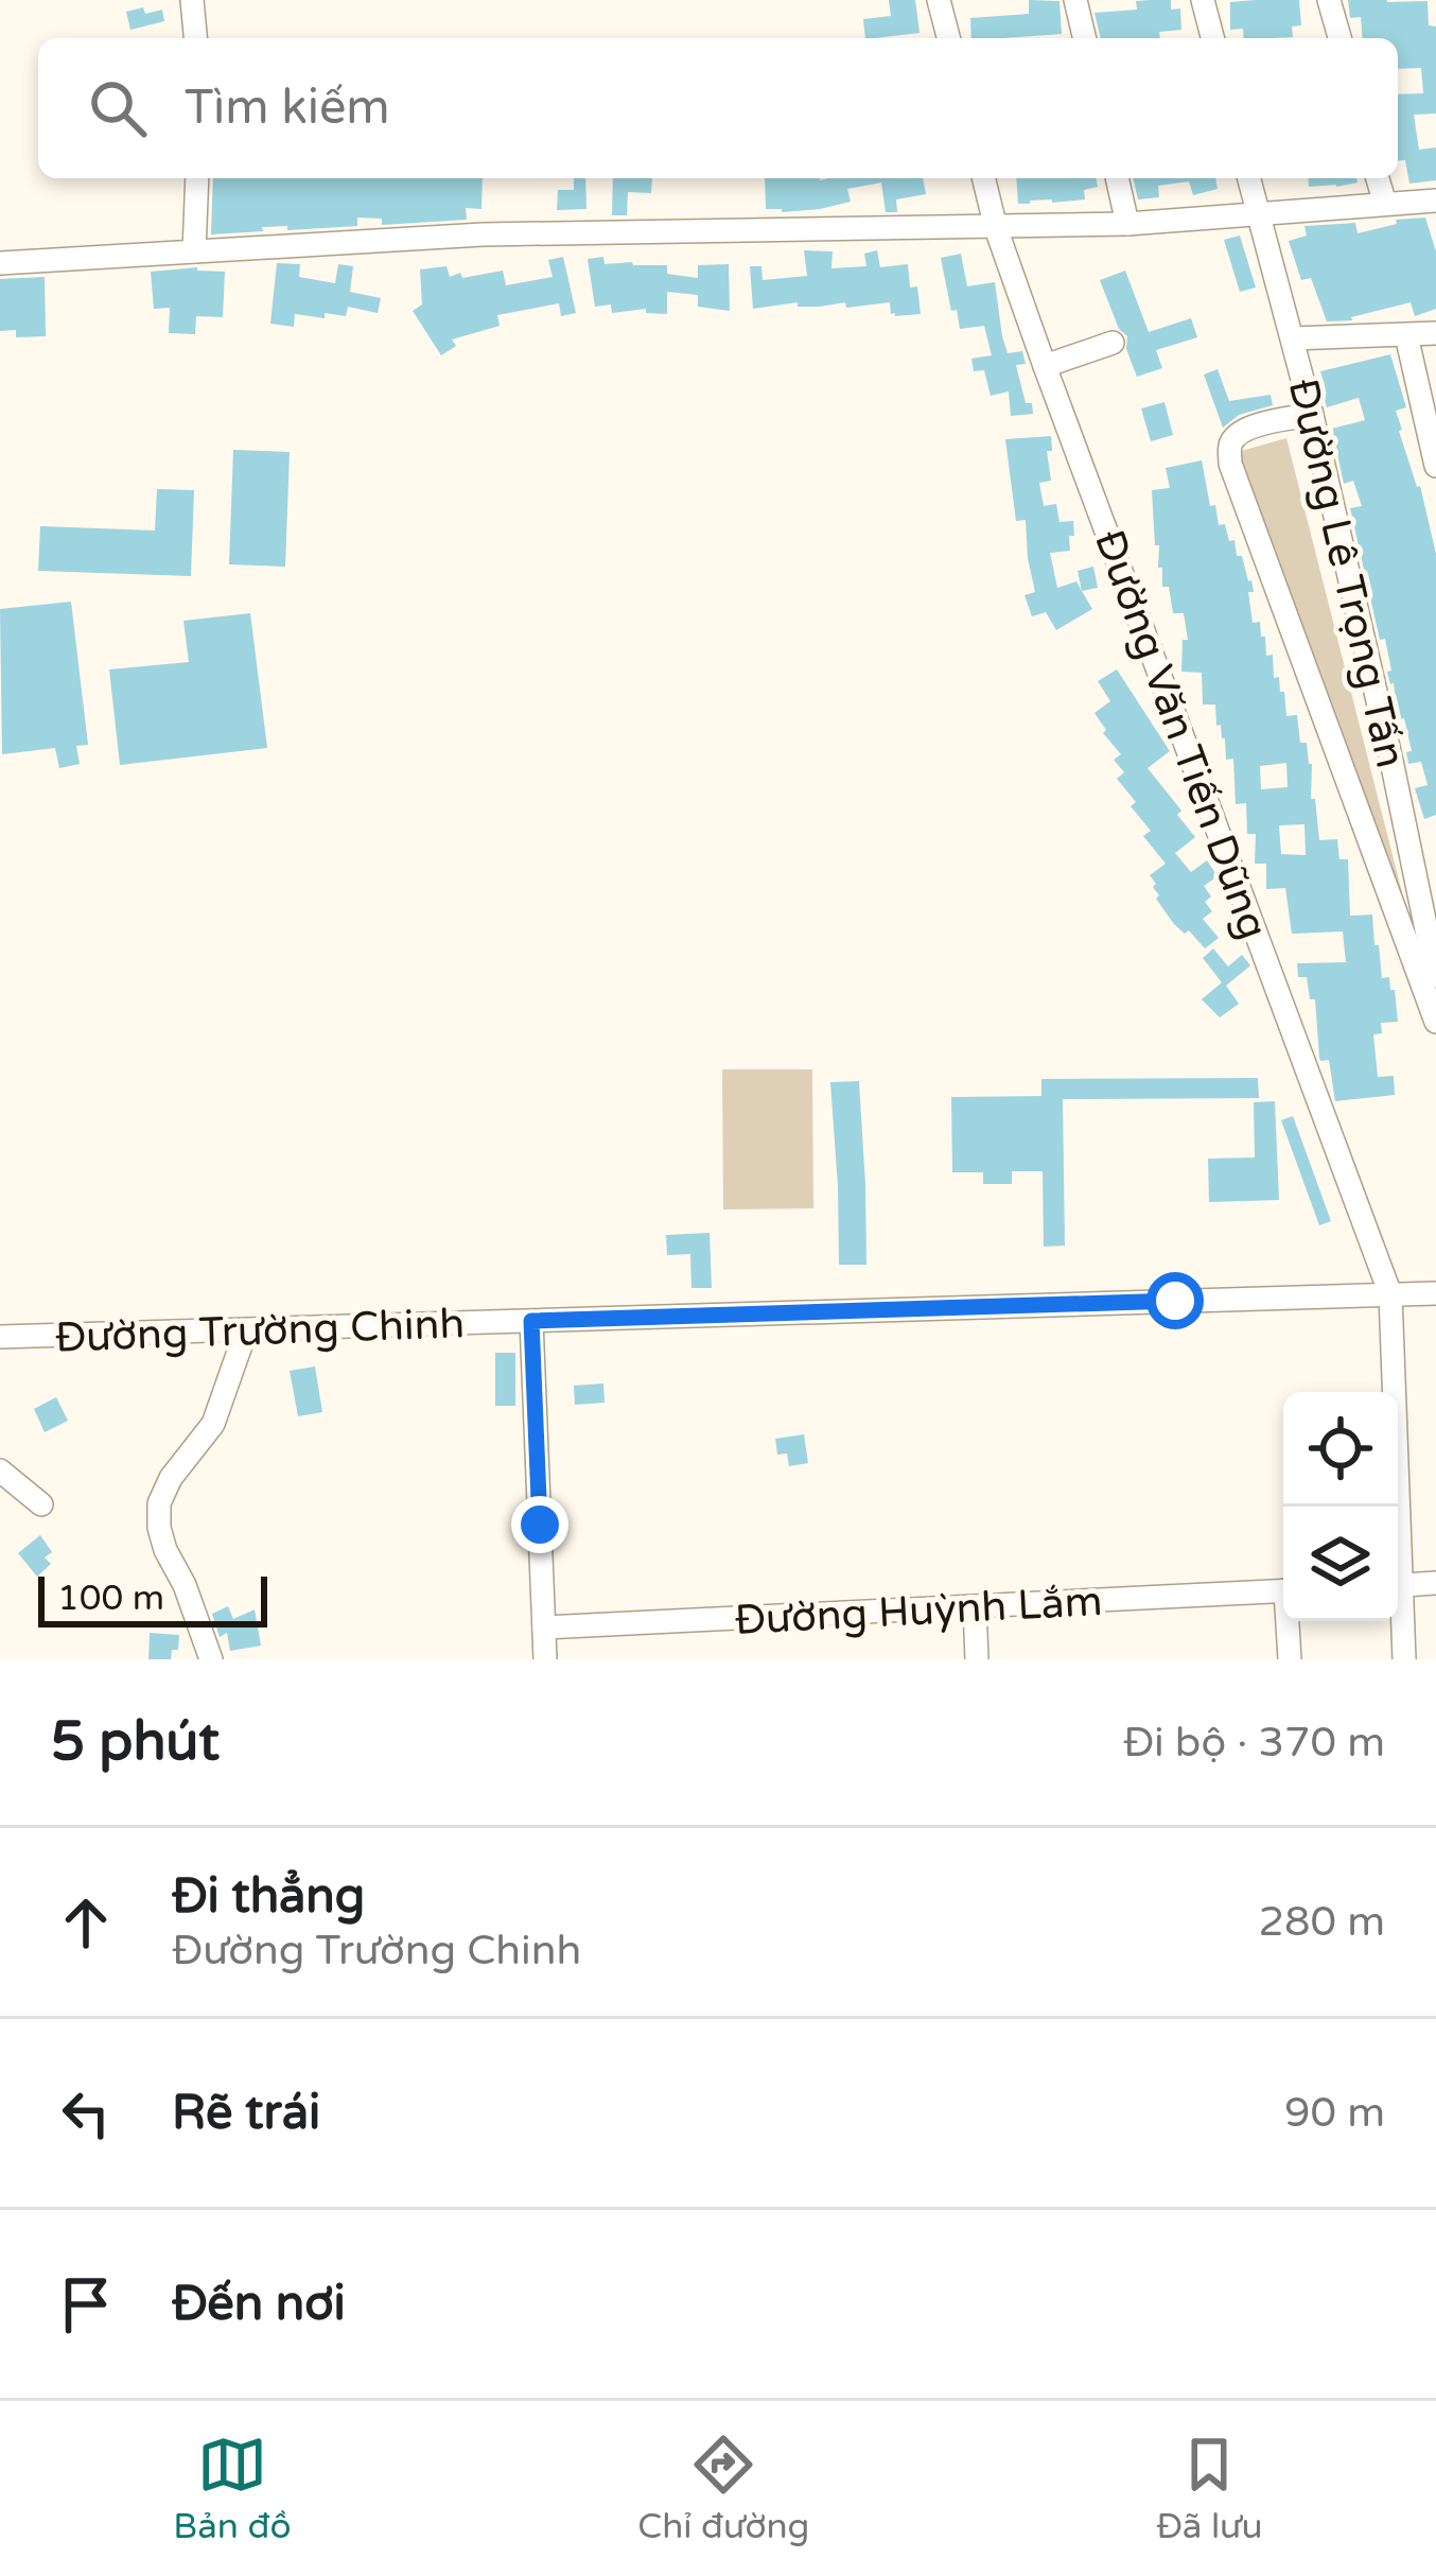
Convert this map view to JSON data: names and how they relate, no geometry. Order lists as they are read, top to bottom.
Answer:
{
  "streets": {
    "street": [
      "Đường Lê Trọng Tấn",
      "Đường Văn Tiến Dũng",
      "Đường Trường Chinh",
      "Đường Huỳnh Lắm"
    ]
  },
  "crossings": [
    ["Đường Văn Tiến Dũng", "Đường Trường Chinh"]
  ],
  "scale_bar": "100 m",
  "page": {
    "search": "Tìm kiếm",
    "scale": "100 m",
    "heading": ["5 phút", "Đi bộ · 370 m"],
    "list": [
      ["Đi thẳng", "Đường Trường Chinh", "280 m"],
      ["Rẽ trái", "90 m"],
      "Đến nơi"
    ],
    "nav": ["Bản đồ", "Chỉ đường", "Đã lưu"]
  }
}
